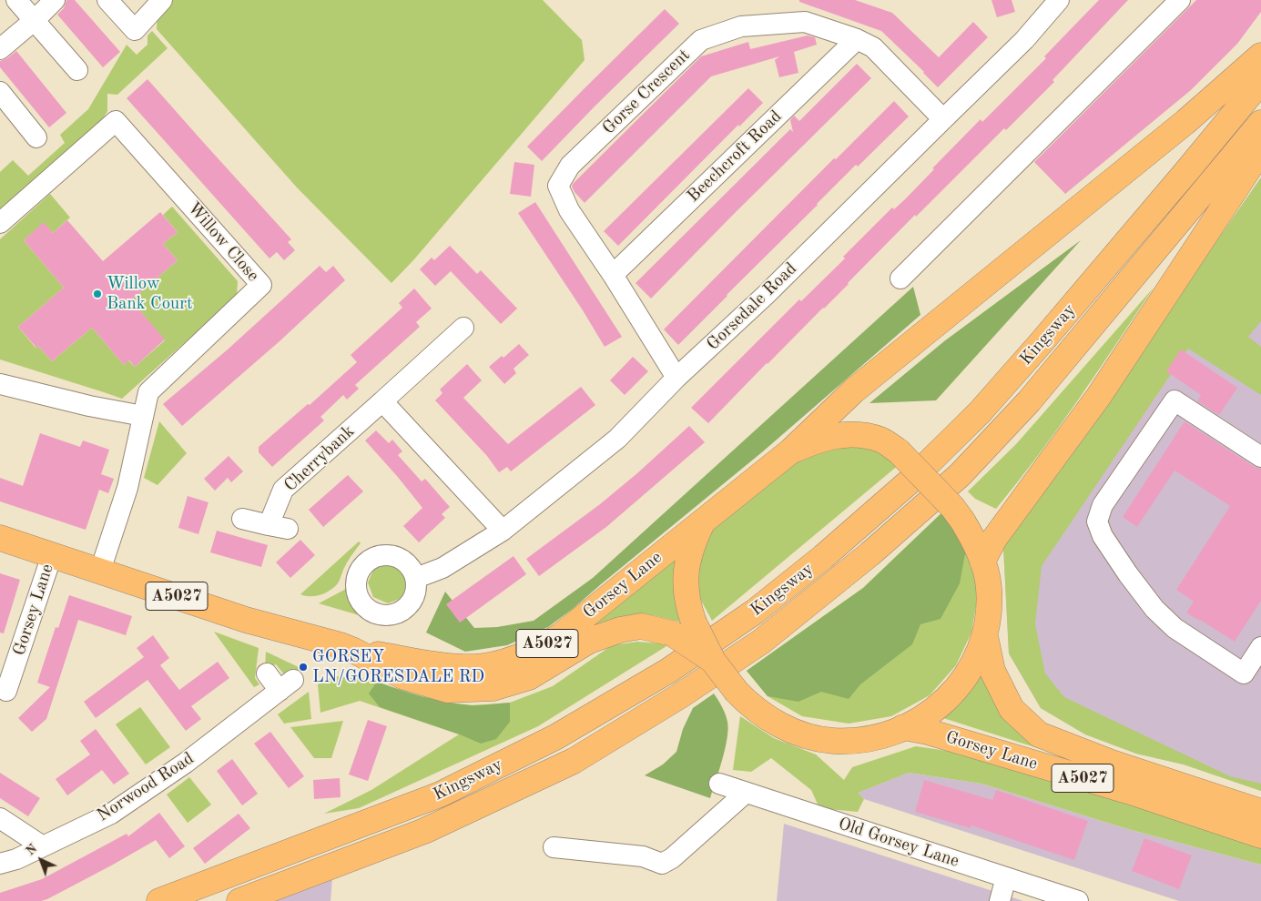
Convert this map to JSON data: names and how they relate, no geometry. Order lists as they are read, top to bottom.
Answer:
{
  "streets": {
    "main road": ["Kingsway", "Gorsey Lane", "A5027"],
    "street": [
      "Gorse Crescent",
      "Beechcroft Road",
      "Willow Close",
      "Gorsedale Road",
      "Cherrybank",
      "Norwood Road",
      "Old Gorsey Lane"
    ]
  },
  "crossings": [
    ["Gorse Crescent", "Beechcroft Road"],
    ["Gorse Crescent", "Gorsedale Road"],
    ["Willow Close", "Gorsey Lane"]
  ],
  "places": ["Willow Bank Court", "GORSEY LN/GORESDALE RD"],
  "north": "top left"
}
